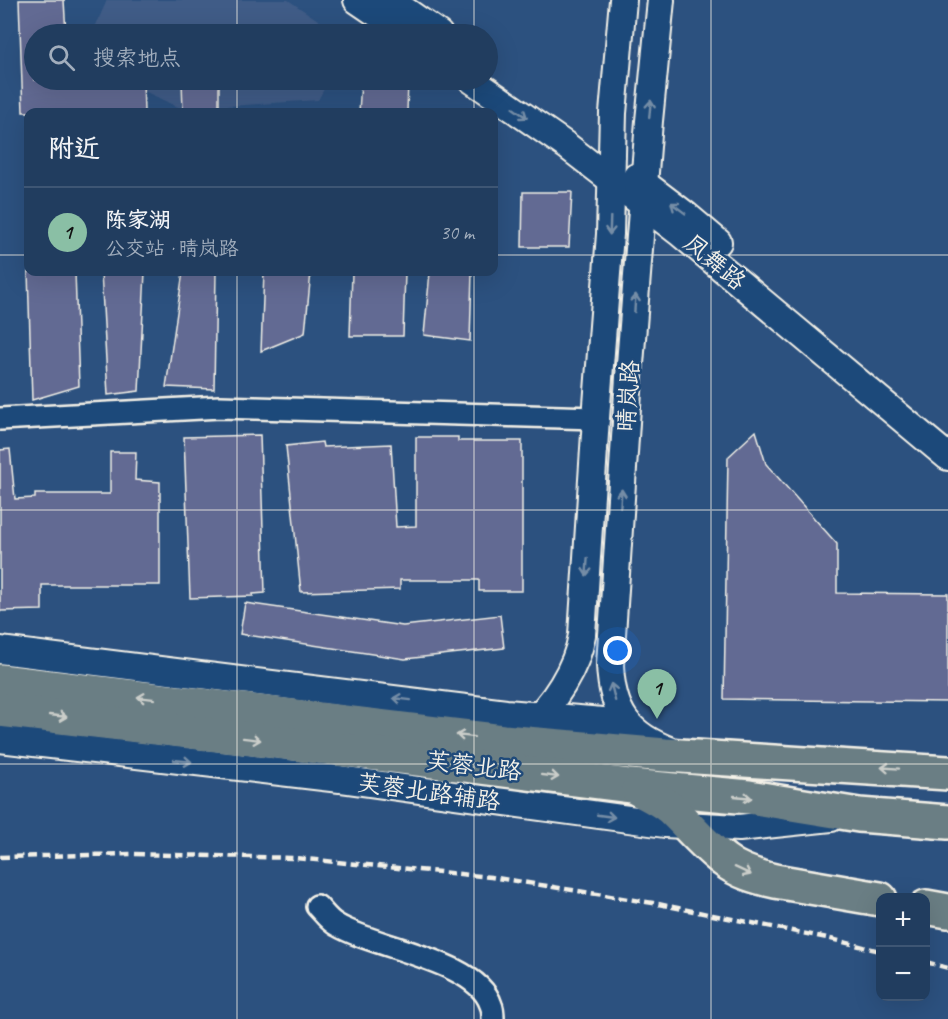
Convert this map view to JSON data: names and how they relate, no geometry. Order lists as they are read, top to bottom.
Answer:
{
  "streets": {
    "main road": ["芙蓉北路"],
    "street": ["凤舞路", "晴岚路", "芙蓉北路辅路"]
  },
  "crossings": [
    ["凤舞路", "晴岚路"],
    ["晴岚路", "芙蓉北路"],
    ["芙蓉北路", "芙蓉北路辅路"]
  ],
  "page": {
    "search": "搜索地点",
    "heading": "附近",
    "list": [
      {
        "mark": "1",
        "name": "陈家湖",
        "note": "公交站 · 晴岚路",
        "value": "30 m"
      }
    ],
    "pins": "1",
    "map_buttons": ["+", "−"]
  }
}
